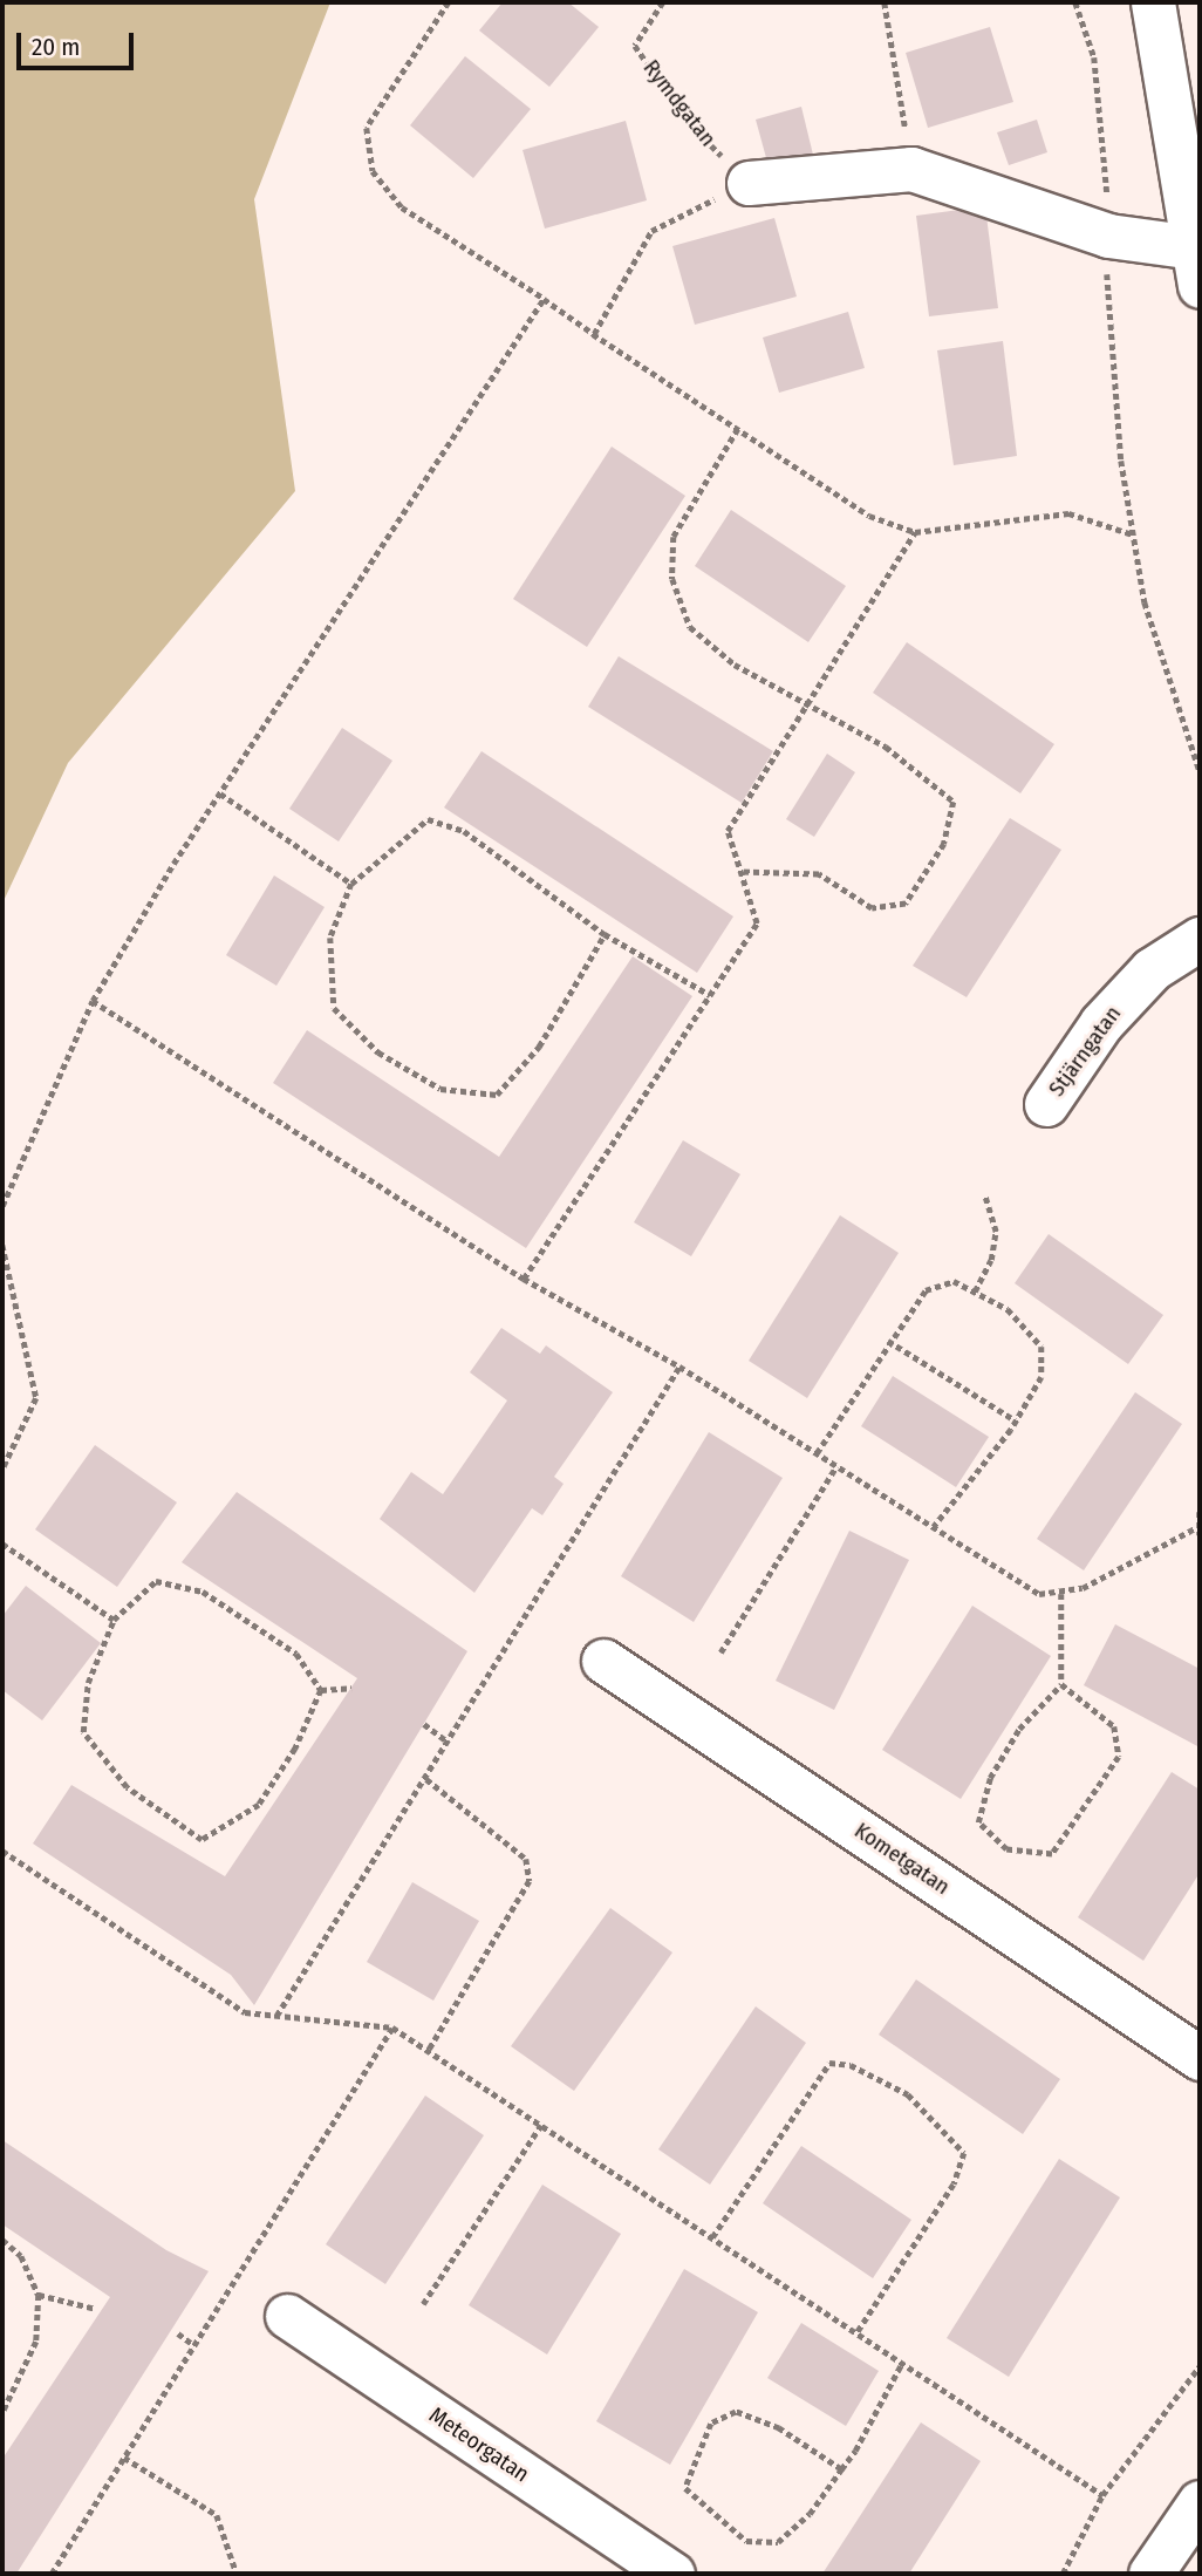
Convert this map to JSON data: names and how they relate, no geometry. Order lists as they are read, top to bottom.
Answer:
{
  "streets": {
    "street": ["Stjärngatan", "Kometgatan", "Meteorgatan"],
    "path": ["Rymdgatan"]
  },
  "scale_bar": "20 m"
}
